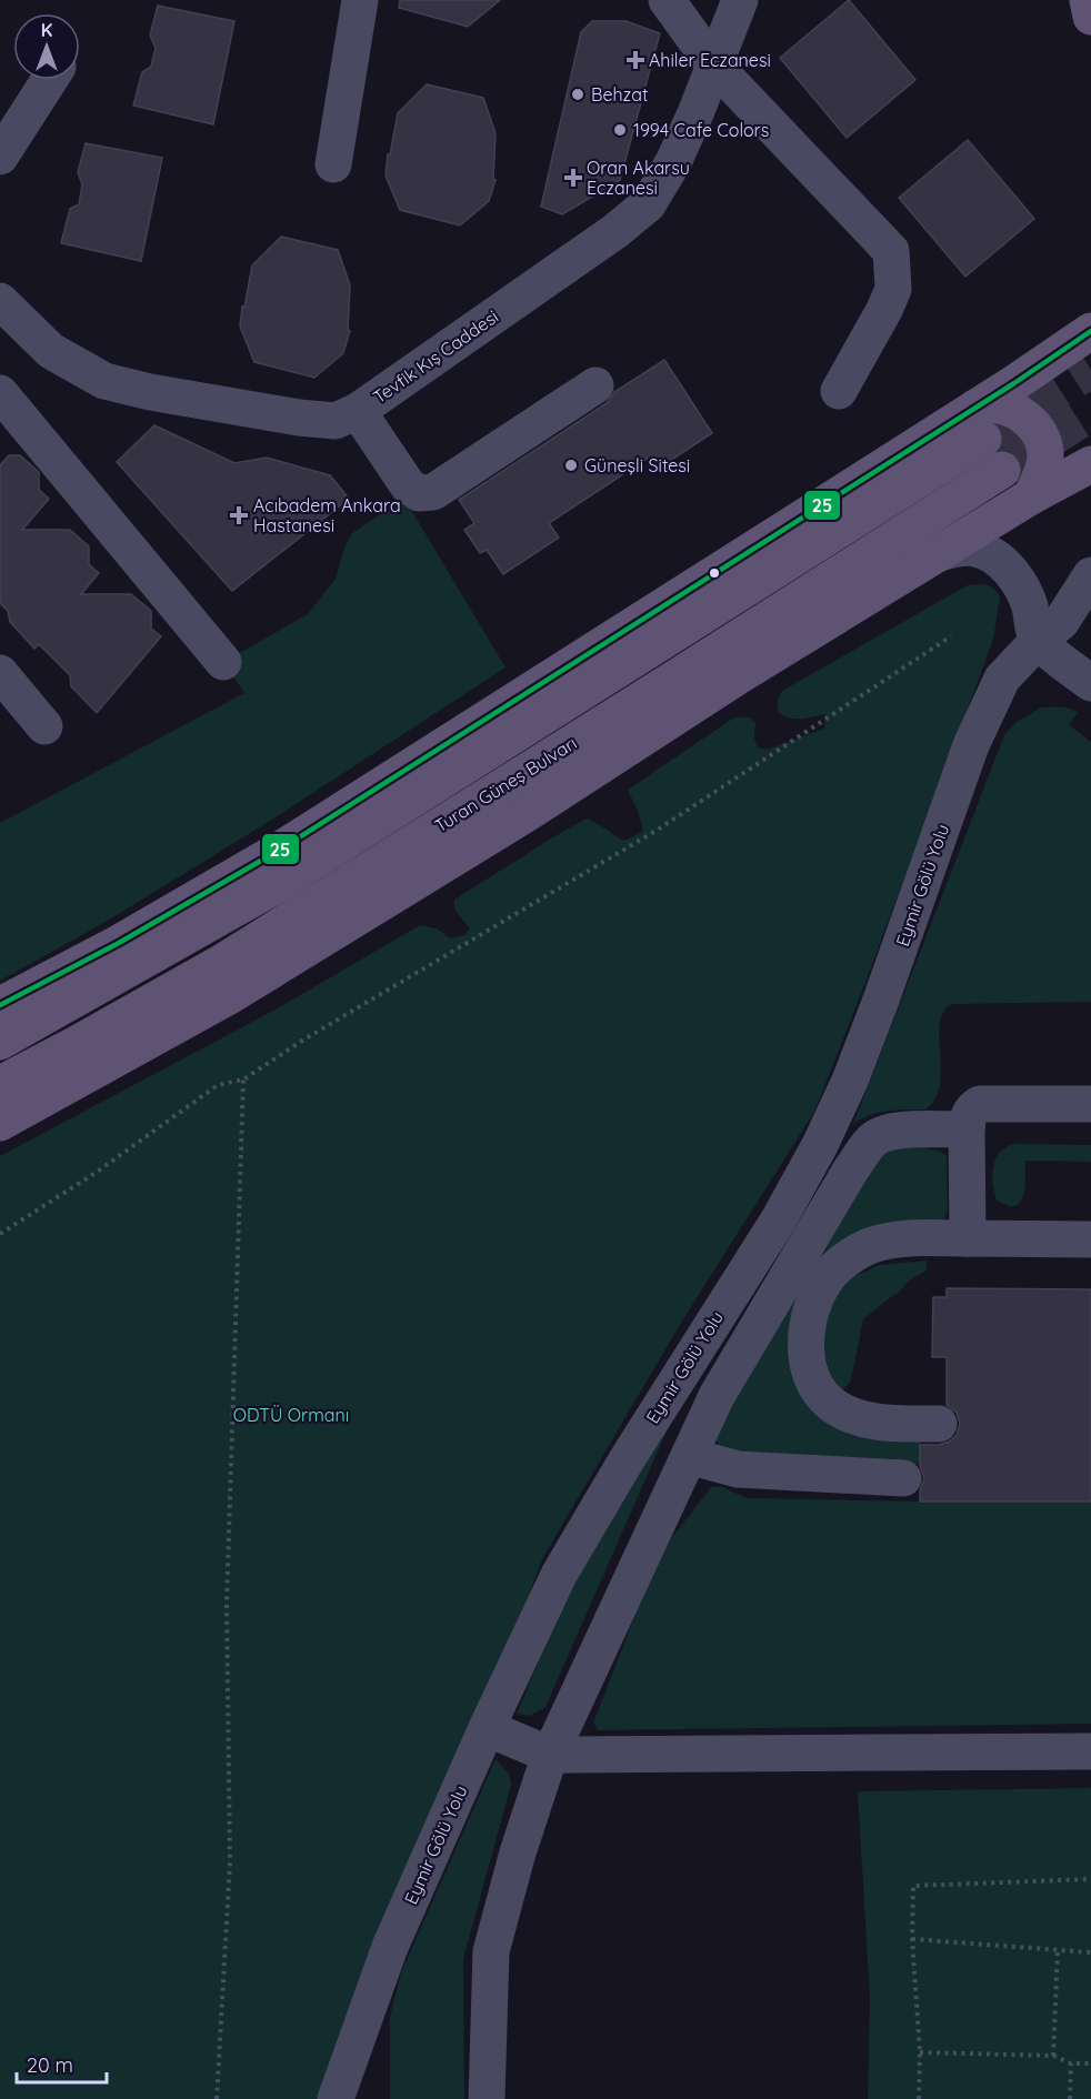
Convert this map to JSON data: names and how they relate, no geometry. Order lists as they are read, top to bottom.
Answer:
{
  "streets": {
    "main road": ["Turan Güneş Bulvarı"],
    "street": ["Tevfik Kış Caddesi", "Eymir Gölü Yolu"]
  },
  "parks": ["ODTÜ Ormanı"],
  "places": {
    "health": ["Ahiler Eczanesi", "Oran Akarsu Eczanesi", "Acıbadem Ankara Hastanesi"],
    "other": ["Behzat", "1994 Cafe Colors", "Güneşli Sitesi"]
  },
  "lines": ["transit line 25"],
  "scale_bar": "20 m",
  "north": "top"
}
